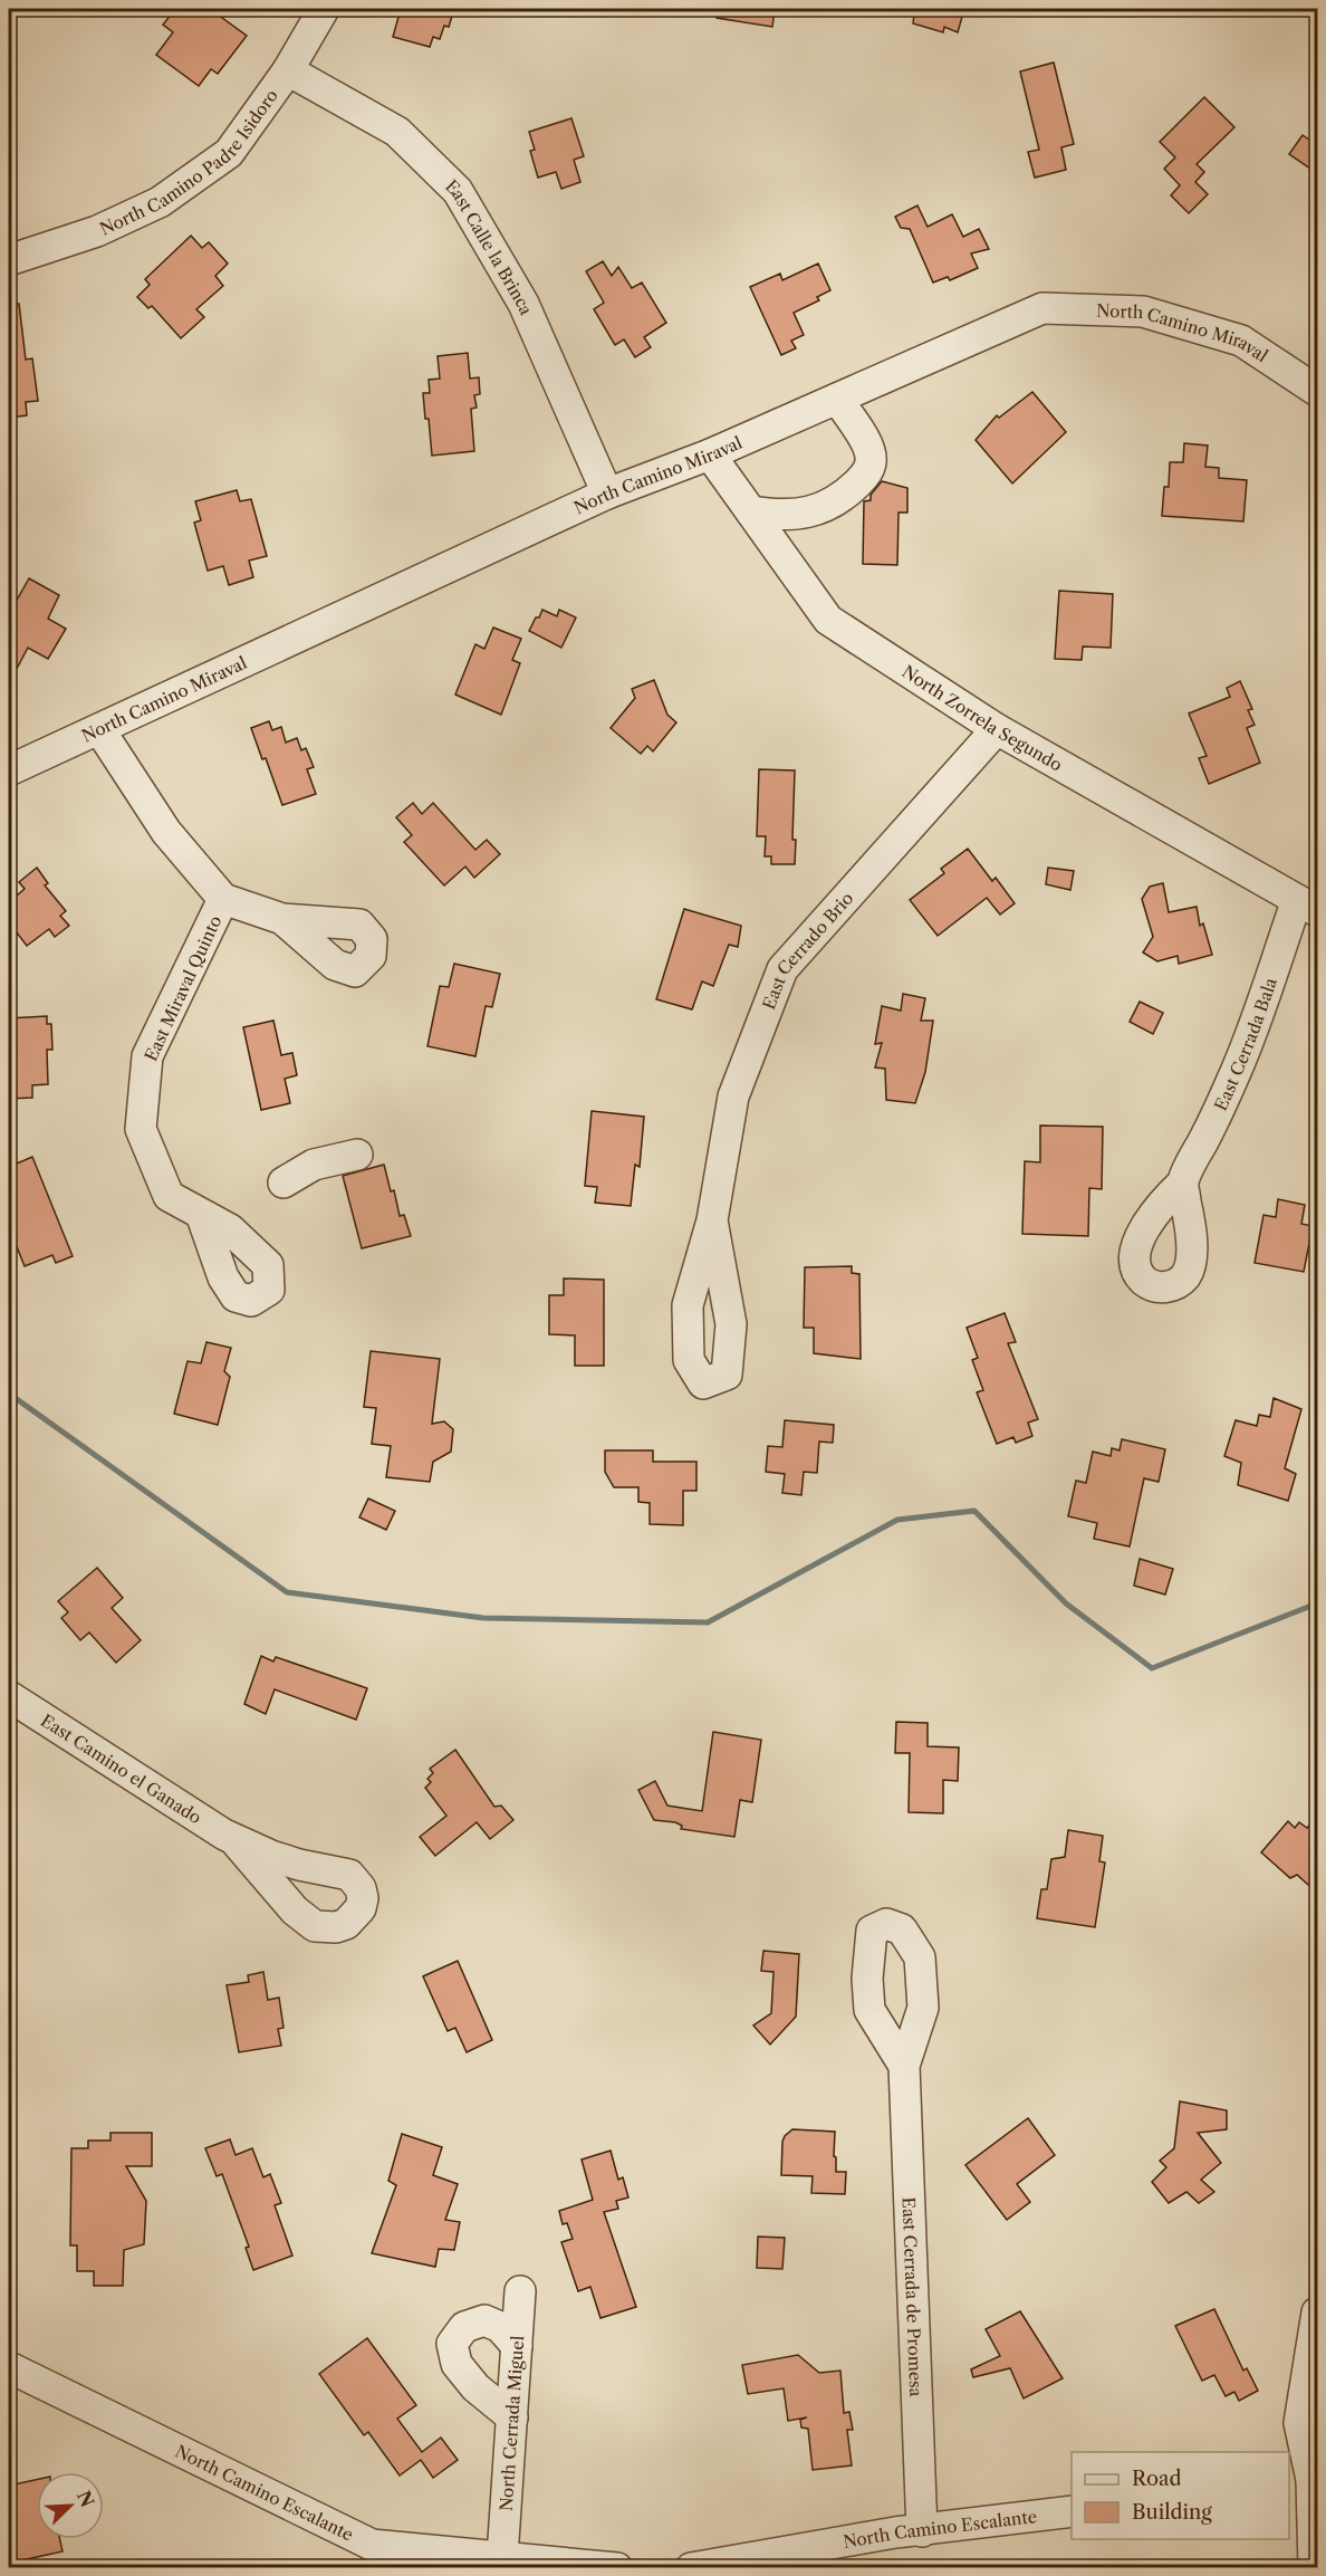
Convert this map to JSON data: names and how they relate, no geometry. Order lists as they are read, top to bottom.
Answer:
{
  "streets": {
    "street": [
      "North Camino Padre Isidoro",
      "East Calle la Brinca",
      "North Camino Miraval",
      "North Zorrela Segundo",
      "East Cerrado Brio",
      "East Miraval Quinto",
      "East Cerrada Bala",
      "East Camino el Ganado",
      "East Cerrada de Promesa",
      "North Cerrada Miguel",
      "North Camino Escalante"
    ]
  },
  "crossings": [
    ["North Camino Padre Isidoro", "East Calle la Brinca"],
    ["East Calle la Brinca", "North Camino Miraval"],
    ["North Camino Miraval", "North Zorrela Segundo"],
    ["North Camino Miraval", "East Miraval Quinto"],
    ["North Zorrela Segundo", "East Cerrado Brio"],
    ["North Zorrela Segundo", "East Cerrada Bala"],
    ["East Cerrada de Promesa", "North Camino Escalante"],
    ["North Cerrada Miguel", "North Camino Escalante"]
  ],
  "legend": ["Road", "Building"],
  "north": "top right"
}
